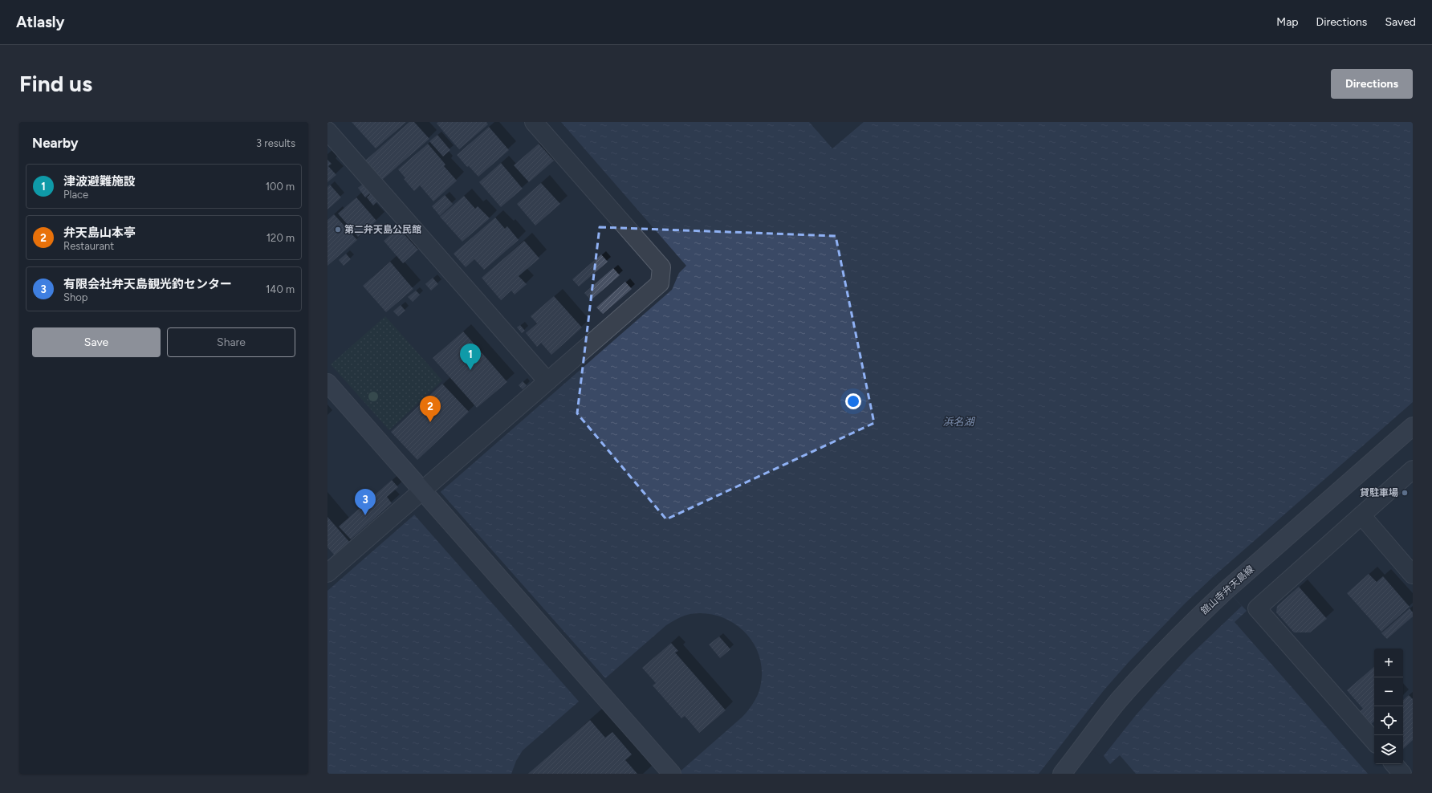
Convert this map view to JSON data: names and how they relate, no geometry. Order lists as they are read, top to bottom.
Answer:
{
  "streets": {
    "street": ["舘山寺弁天島線"]
  },
  "water": ["浜名湖"],
  "places": ["第二弁天島公民館", "貸駐車場"],
  "page": {
    "header": "Atlasly",
    "nav": ["Map", "Directions", "Saved"],
    "buttons": [
      "Directions",
      ["Save", "Share"]
    ],
    "title": "Find us",
    "heading": ["Nearby", "3 results"],
    "list": [
      {
        "mark": "1",
        "name": "津波避難施設",
        "note": "Place",
        "value": "100 m"
      },
      {
        "mark": "2",
        "name": "弁天島山本亭",
        "note": "Restaurant",
        "value": "120 m"
      },
      {
        "mark": "3",
        "name": "有限会社弁天島観光釣センター",
        "note": "Shop",
        "value": "140 m"
      }
    ],
    "pins": ["1", "2", "3"],
    "map_buttons": ["+", "−"]
  }
}
